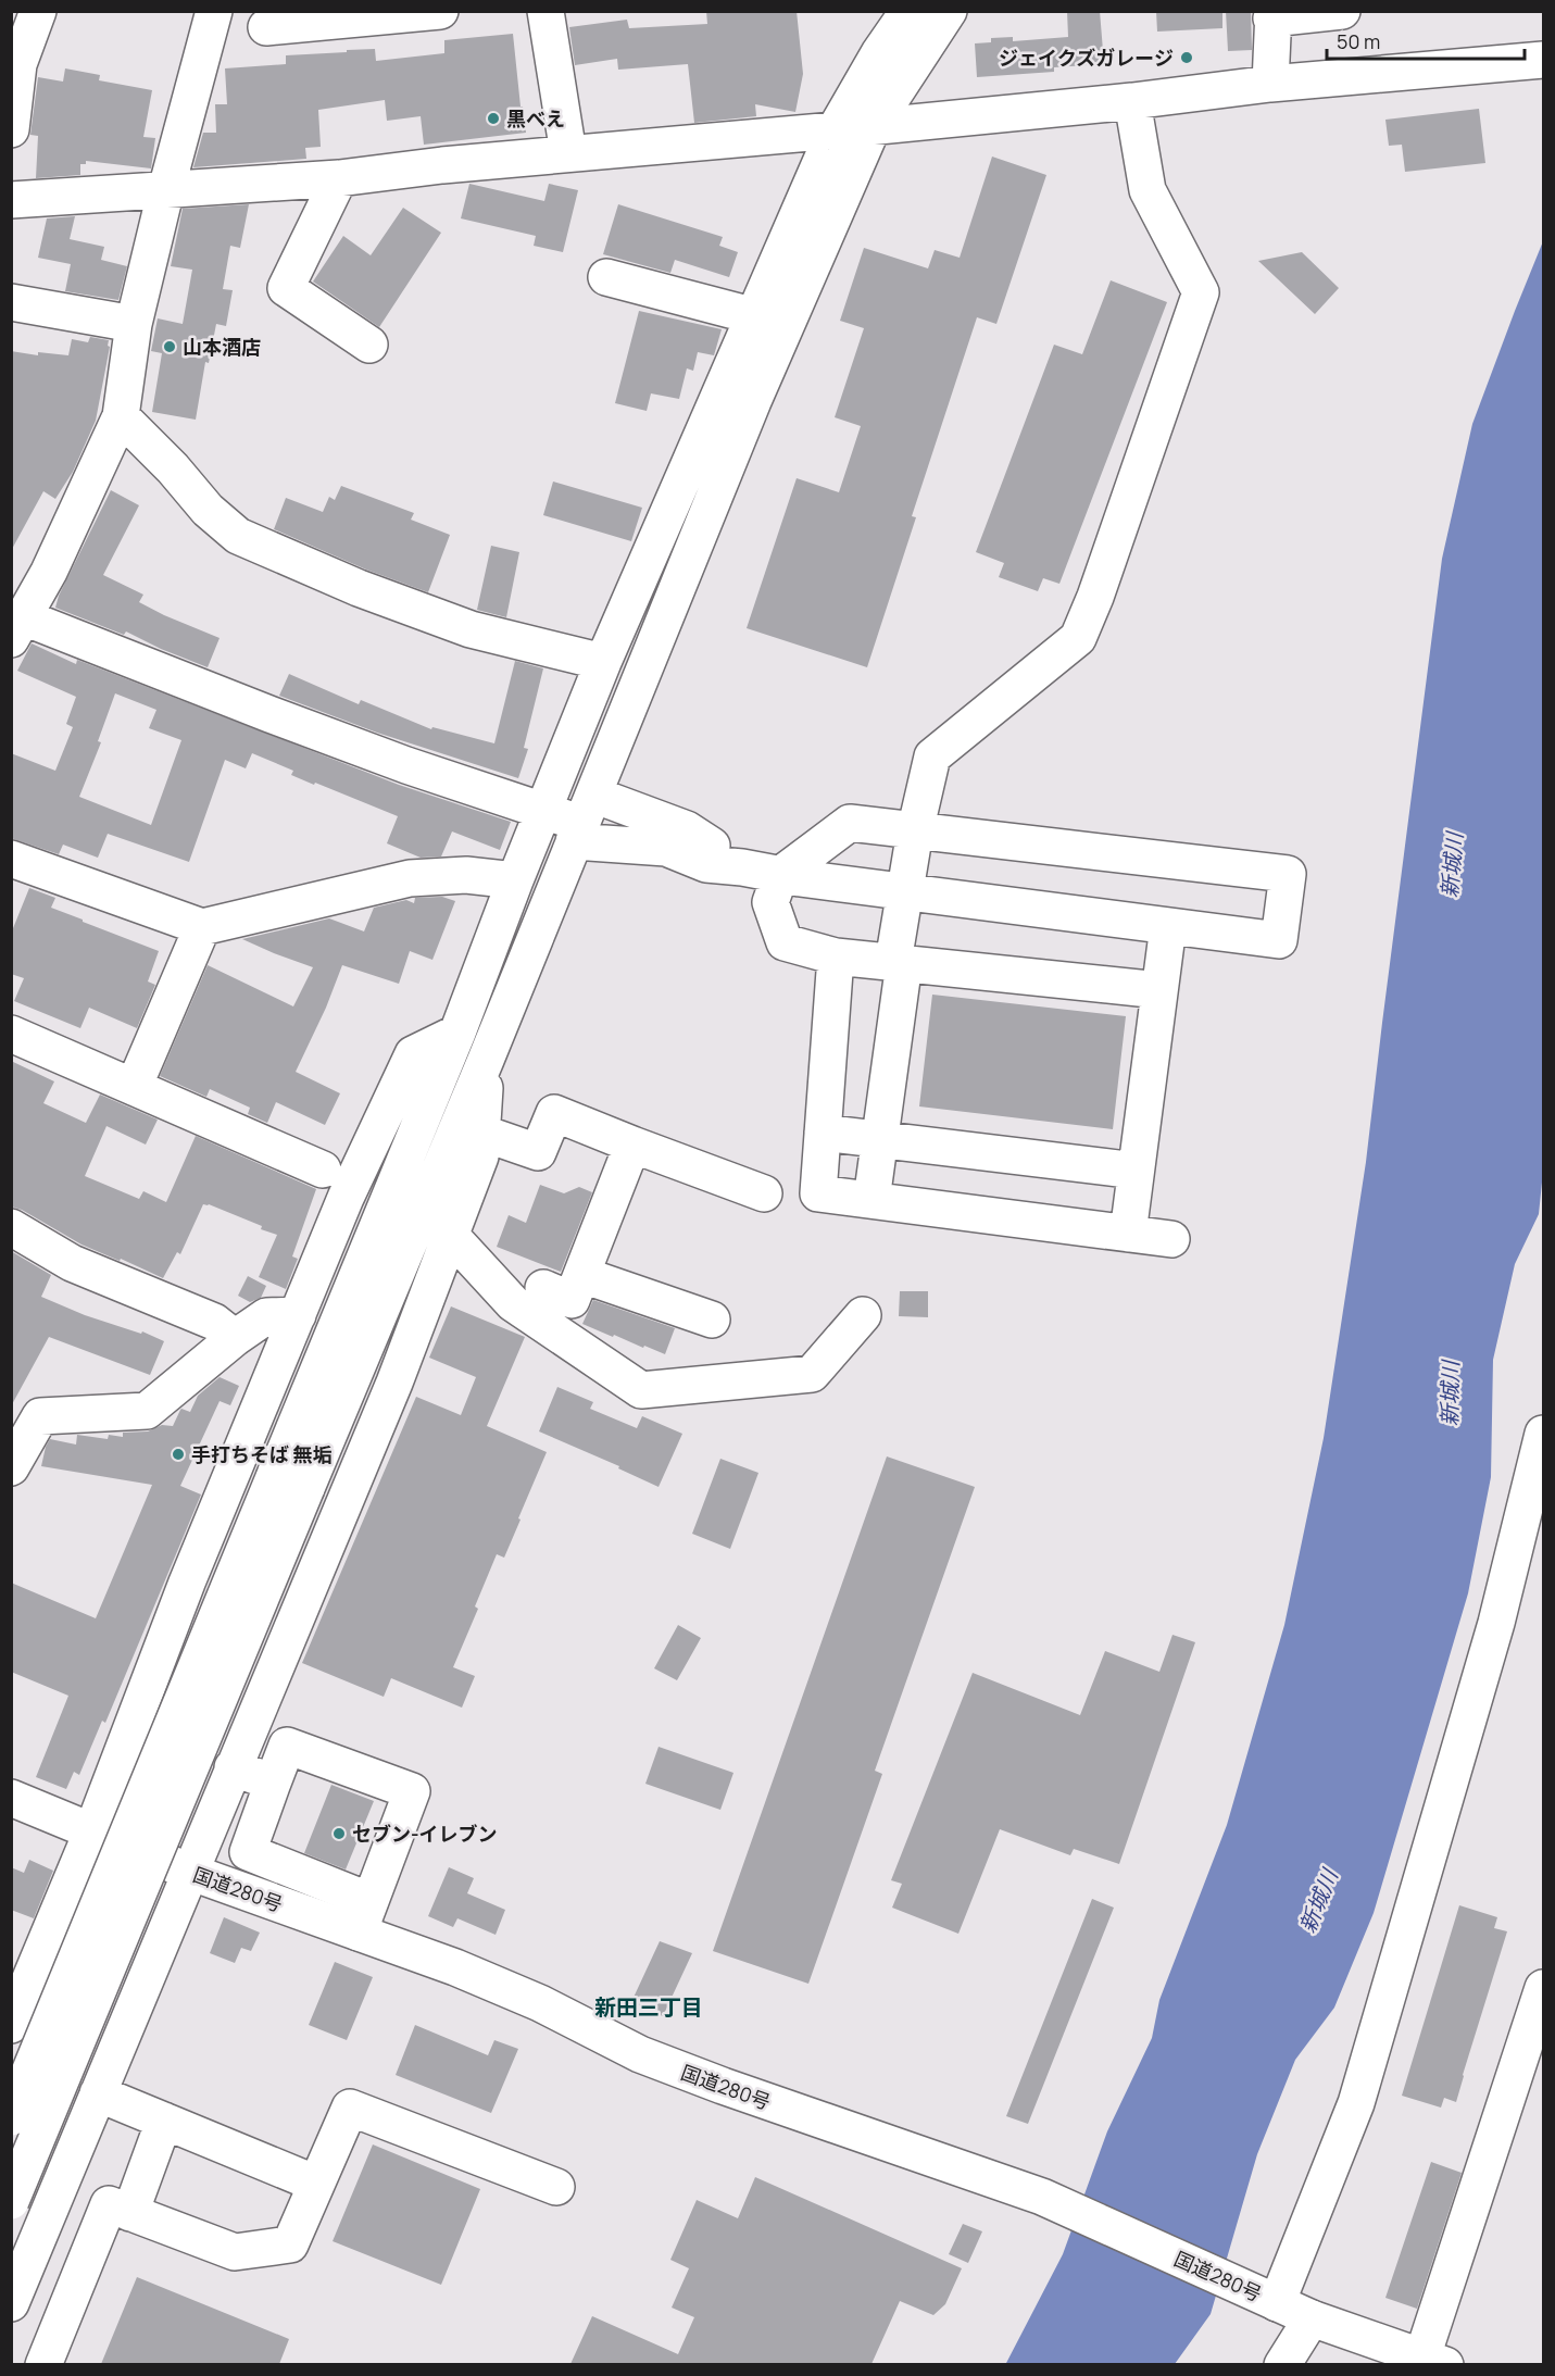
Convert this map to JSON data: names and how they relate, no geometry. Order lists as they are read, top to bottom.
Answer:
{
  "streets": {
    "main road": ["国道280号"]
  },
  "districts": ["新田三丁目"],
  "water": ["新城川"],
  "places": [
    "ジェイクズガレージ",
    "黒べえ",
    "山本酒店",
    "手打ちそば 無垢",
    "セブン-イレブン"
  ],
  "scale_bar": "50 m"
}
